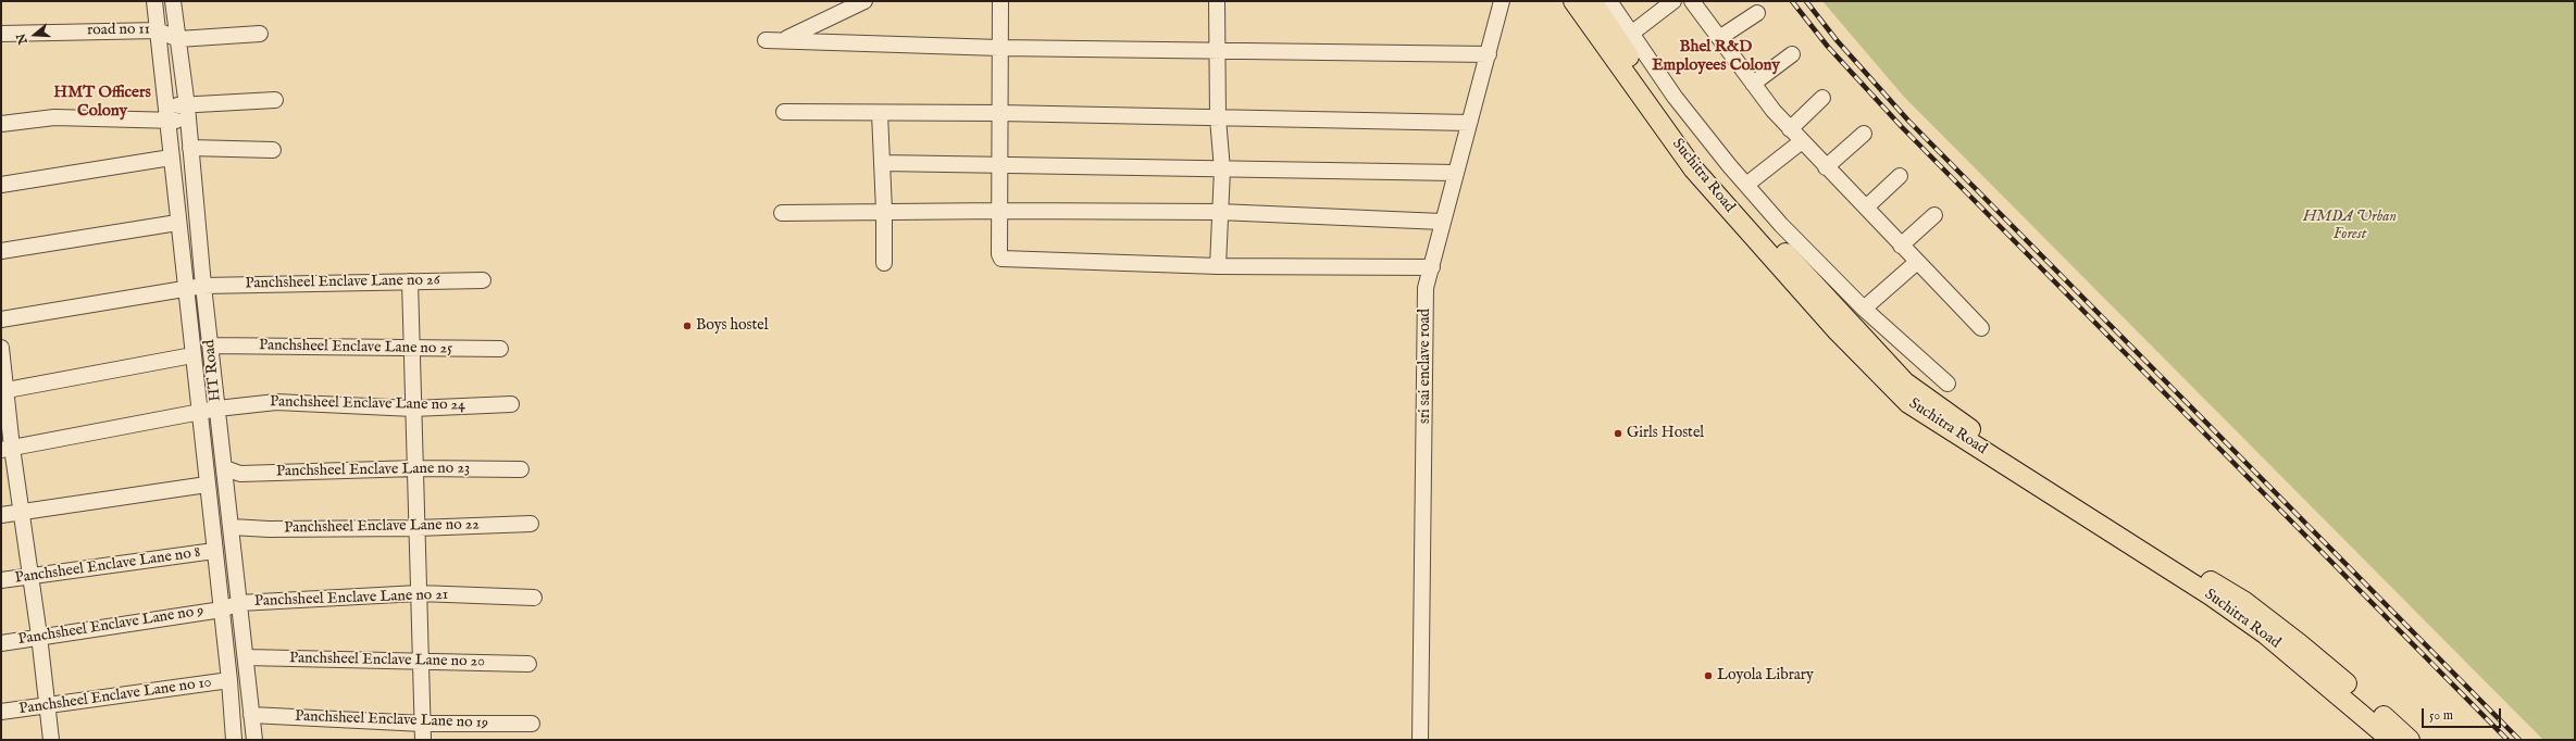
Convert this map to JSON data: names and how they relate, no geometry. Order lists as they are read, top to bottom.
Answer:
{
  "streets": {
    "main road": ["Suchitra Road"],
    "street": [
      "road no 11",
      "Panchsheel Enclave Lane no 26",
      "Panchsheel Enclave Lane no 25",
      "sri sai enclave road",
      "HT Road",
      "Panchsheel Enclave Lane no 24",
      "Panchsheel Enclave Lane no 23",
      "Panchsheel Enclave Lane no 22",
      "Panchsheel Enclave Lane no 8",
      "Panchsheel Enclave Lane no 21",
      "Panchsheel Enclave Lane no 9",
      "Panchsheel Enclave Lane no 20",
      "Panchsheel Enclave Lane no 10",
      "Panchsheel Enclave Lane no 19"
    ]
  },
  "crossings": [
    ["road no 11", "HT Road"],
    ["Panchsheel Enclave Lane no 26", "HT Road"],
    ["Panchsheel Enclave Lane no 25", "HT Road"],
    ["HT Road", "Panchsheel Enclave Lane no 24"],
    ["HT Road", "Panchsheel Enclave Lane no 23"],
    ["HT Road", "Panchsheel Enclave Lane no 22"],
    ["HT Road", "Panchsheel Enclave Lane no 8"],
    ["HT Road", "Panchsheel Enclave Lane no 21"],
    ["HT Road", "Panchsheel Enclave Lane no 9"],
    ["HT Road", "Panchsheel Enclave Lane no 20"],
    ["HT Road", "Panchsheel Enclave Lane no 10"],
    ["HT Road", "Panchsheel Enclave Lane no 19"],
    ["Panchsheel Enclave Lane no 21", "Panchsheel Enclave Lane no 9"]
  ],
  "districts": ["Bhel R&D Employees Colony", "HMT Officers Colony"],
  "parks": ["HMDA Urban Forest"],
  "places": ["Boys hostel", "Girls Hostel", "Loyola Library"],
  "scale_bar": "50 m",
  "north": "left"
}
